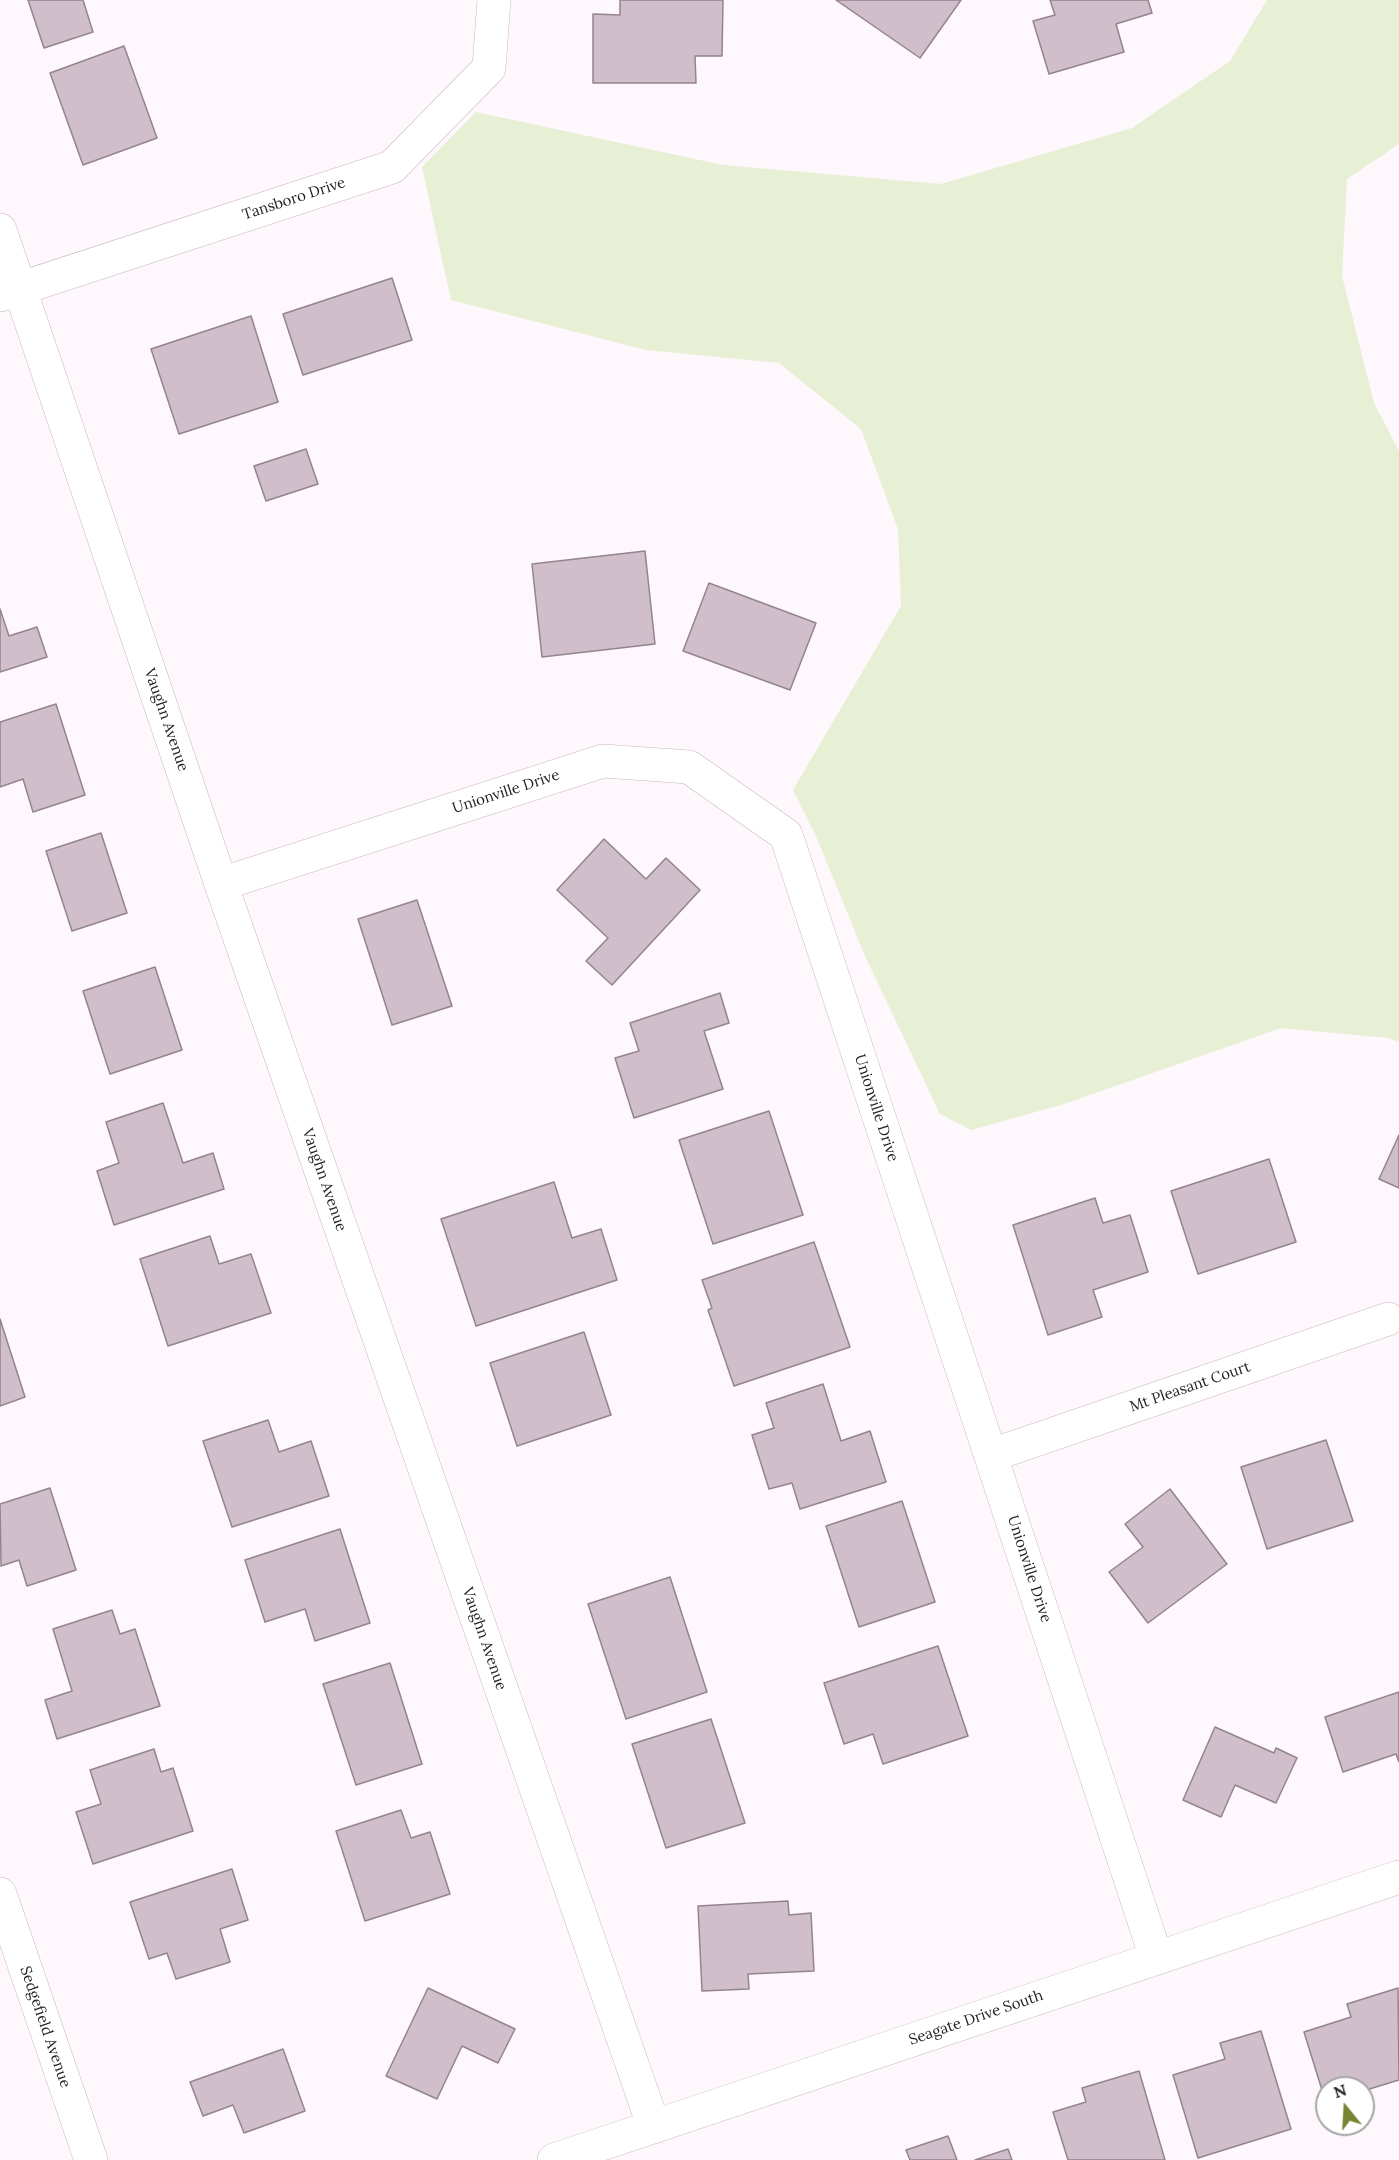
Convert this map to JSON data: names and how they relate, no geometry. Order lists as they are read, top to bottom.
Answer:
{
  "streets": {
    "street": [
      "Tansboro Drive",
      "Vaughn Avenue",
      "Unionville Drive",
      "Mt Pleasant Court",
      "Seagate Drive South",
      "Sedgefield Avenue"
    ]
  },
  "crossings": [
    ["Tansboro Drive", "Vaughn Avenue"],
    ["Vaughn Avenue", "Unionville Drive"],
    ["Vaughn Avenue", "Seagate Drive South"],
    ["Unionville Drive", "Mt Pleasant Court"],
    ["Unionville Drive", "Seagate Drive South"]
  ],
  "north": "top"
}
